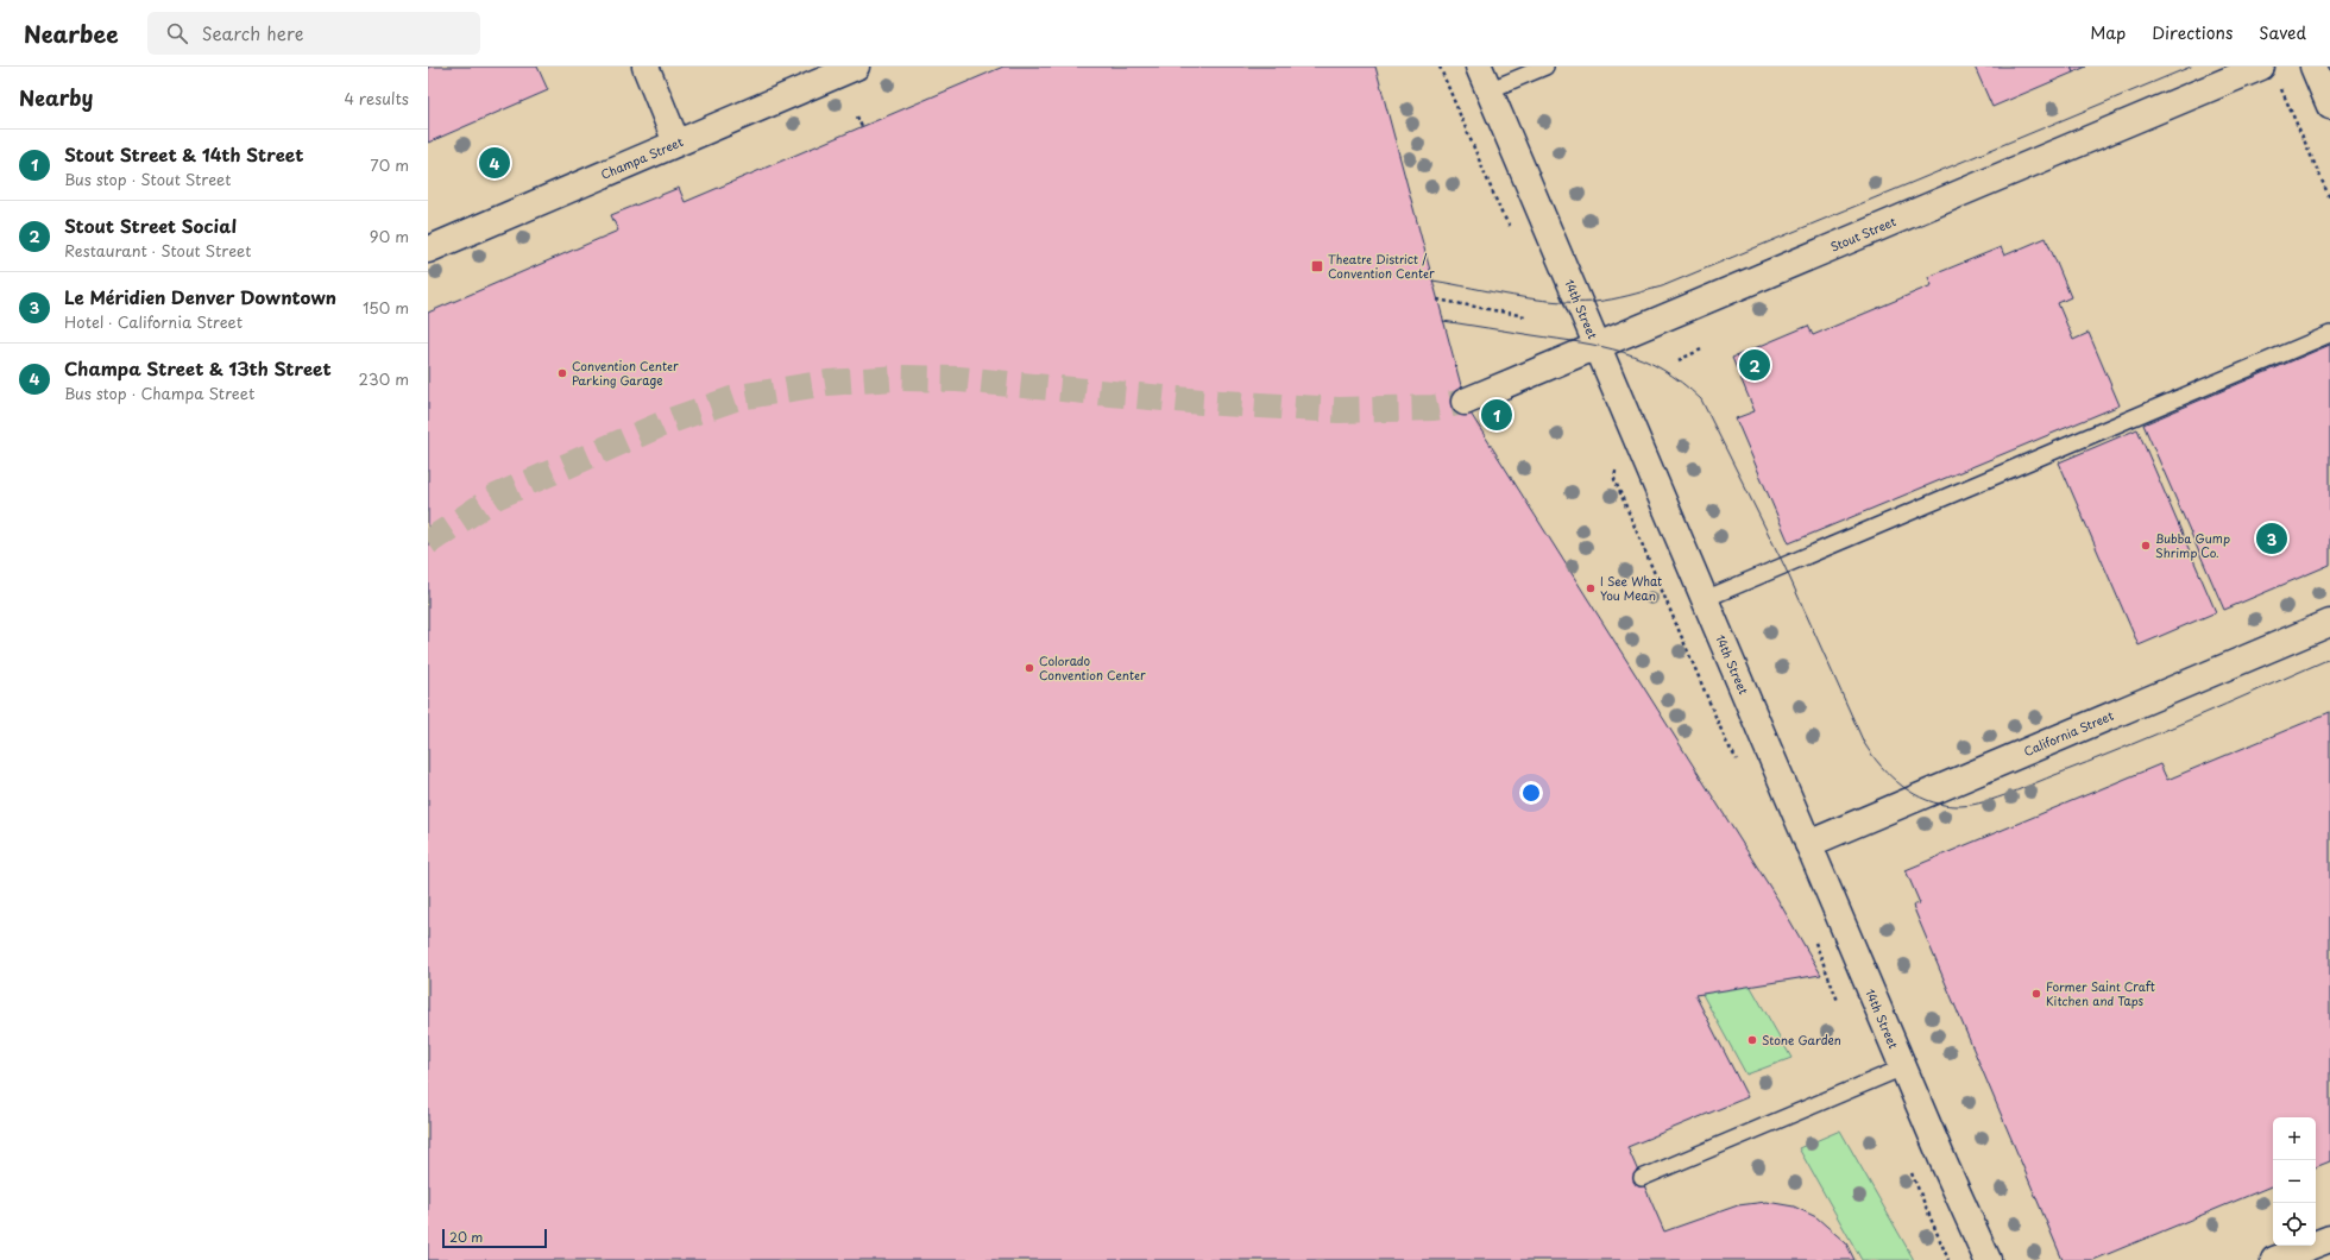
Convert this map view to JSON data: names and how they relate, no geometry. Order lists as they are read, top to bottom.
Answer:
{
  "streets": {
    "main road": [
      "Champa Street",
      "Stout Street",
      "14th Street",
      "California Street"
    ]
  },
  "crossings": [
    ["Stout Street", "14th Street"],
    ["14th Street", "California Street"]
  ],
  "places": {
    "transit": ["Theatre District / Convention Center"],
    "other": [
      "Convention Center Parking Garage",
      "Bubba Gump Shrimp Co.",
      "I See What You Mean",
      "Colorado Convention Center",
      "Former Saint Craft Kitchen and Taps",
      "Stone Garden"
    ]
  },
  "scale_bar": "20 m",
  "page": {
    "header": "Nearbee",
    "search": "Search here",
    "nav": ["Map", "Directions", "Saved"],
    "heading": ["Nearby", "4 results"],
    "list": [
      {
        "mark": "1",
        "name": "Stout Street & 14th Street",
        "note": "Bus stop · Stout Street",
        "value": "70 m"
      },
      {
        "mark": "2",
        "name": "Stout Street Social",
        "note": "Restaurant · Stout Street",
        "value": "90 m"
      },
      {
        "mark": "3",
        "name": "Le Méridien Denver Downtown",
        "note": "Hotel · California Street",
        "value": "150 m"
      },
      {
        "mark": "4",
        "name": "Champa Street & 13th Street",
        "note": "Bus stop · Champa Street",
        "value": "230 m"
      }
    ],
    "pins": [
      "4",
      "2",
      "1",
      "3"
    ],
    "map_buttons": ["+", "−"],
    "scale": "20 m"
  }
}
